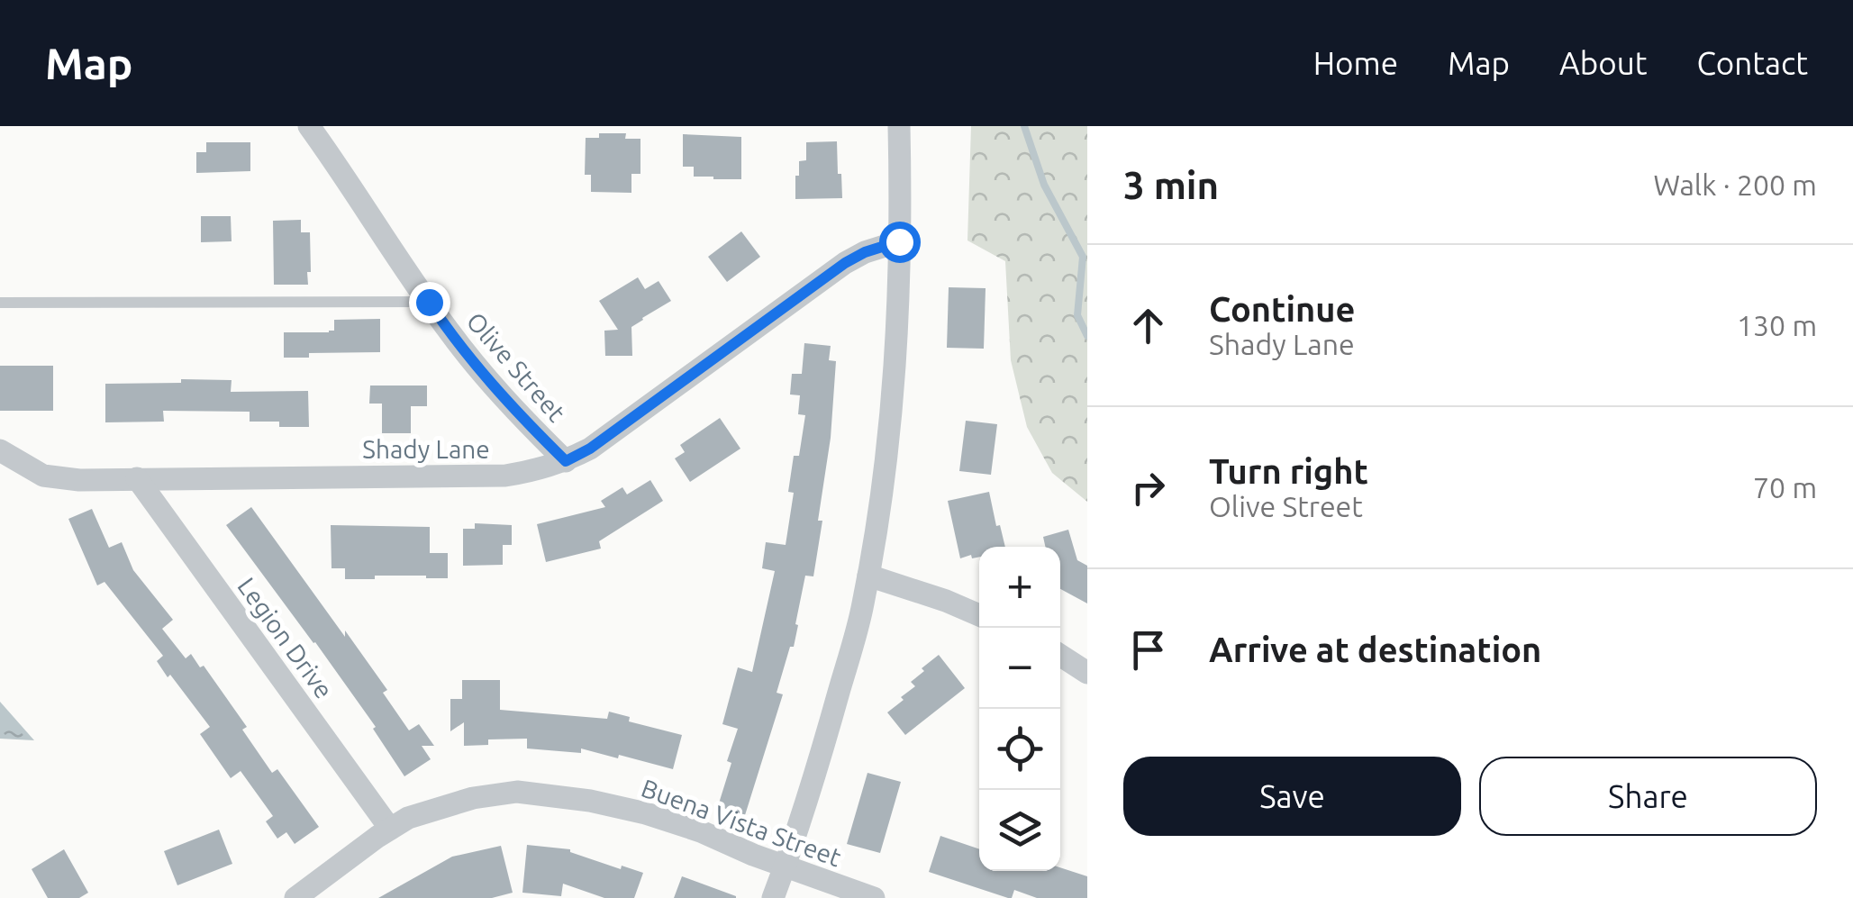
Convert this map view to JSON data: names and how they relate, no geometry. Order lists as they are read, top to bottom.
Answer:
{
  "streets": {
    "street": [
      "Olive Street",
      "Shady Lane",
      "Legion Drive",
      "Buena Vista Street"
    ]
  },
  "crossings": [
    ["Olive Street", "Shady Lane"],
    ["Shady Lane", "Legion Drive"],
    ["Legion Drive", "Buena Vista Street"]
  ],
  "page": {
    "header": "Map",
    "nav": [
      "Home",
      "Map",
      "About",
      "Contact"
    ],
    "heading": ["3 min", "Walk · 200 m"],
    "list": [
      ["Continue", "Shady Lane", "130 m"],
      ["Turn right", "Olive Street", "70 m"],
      "Arrive at destination"
    ],
    "map_buttons": ["+", "−"],
    "buttons": ["Save", "Share"]
  }
}
